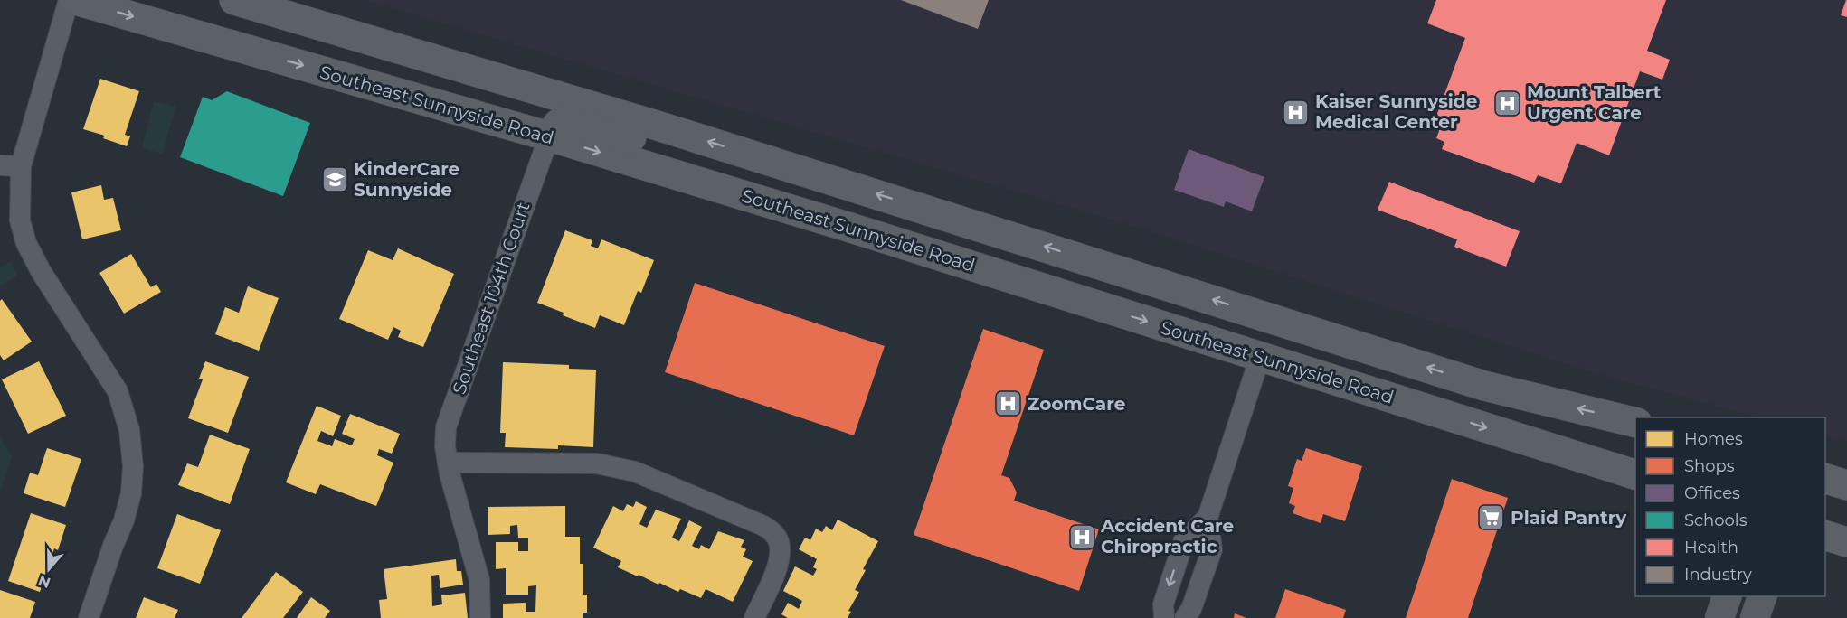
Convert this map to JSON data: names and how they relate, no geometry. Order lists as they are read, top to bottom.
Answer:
{
  "streets": {
    "main road": ["Southeast Sunnyside Road"],
    "street": ["Southeast 104th Court"]
  },
  "crossings": [
    ["Southeast Sunnyside Road", "Southeast 104th Court"]
  ],
  "places": {
    "hospital": [
      "Mount Talbert Urgent Care",
      "Kaiser Sunnyside Medical Center",
      "ZoomCare",
      "Accident Care Chiropractic"
    ],
    "school or university": ["KinderCare Sunnyside"],
    "supermarket": ["Plaid Pantry"]
  },
  "legend": [
    "Homes",
    "Shops",
    "Offices",
    "Schools",
    "Health",
    "Industry"
  ],
  "north": "bottom"
}
